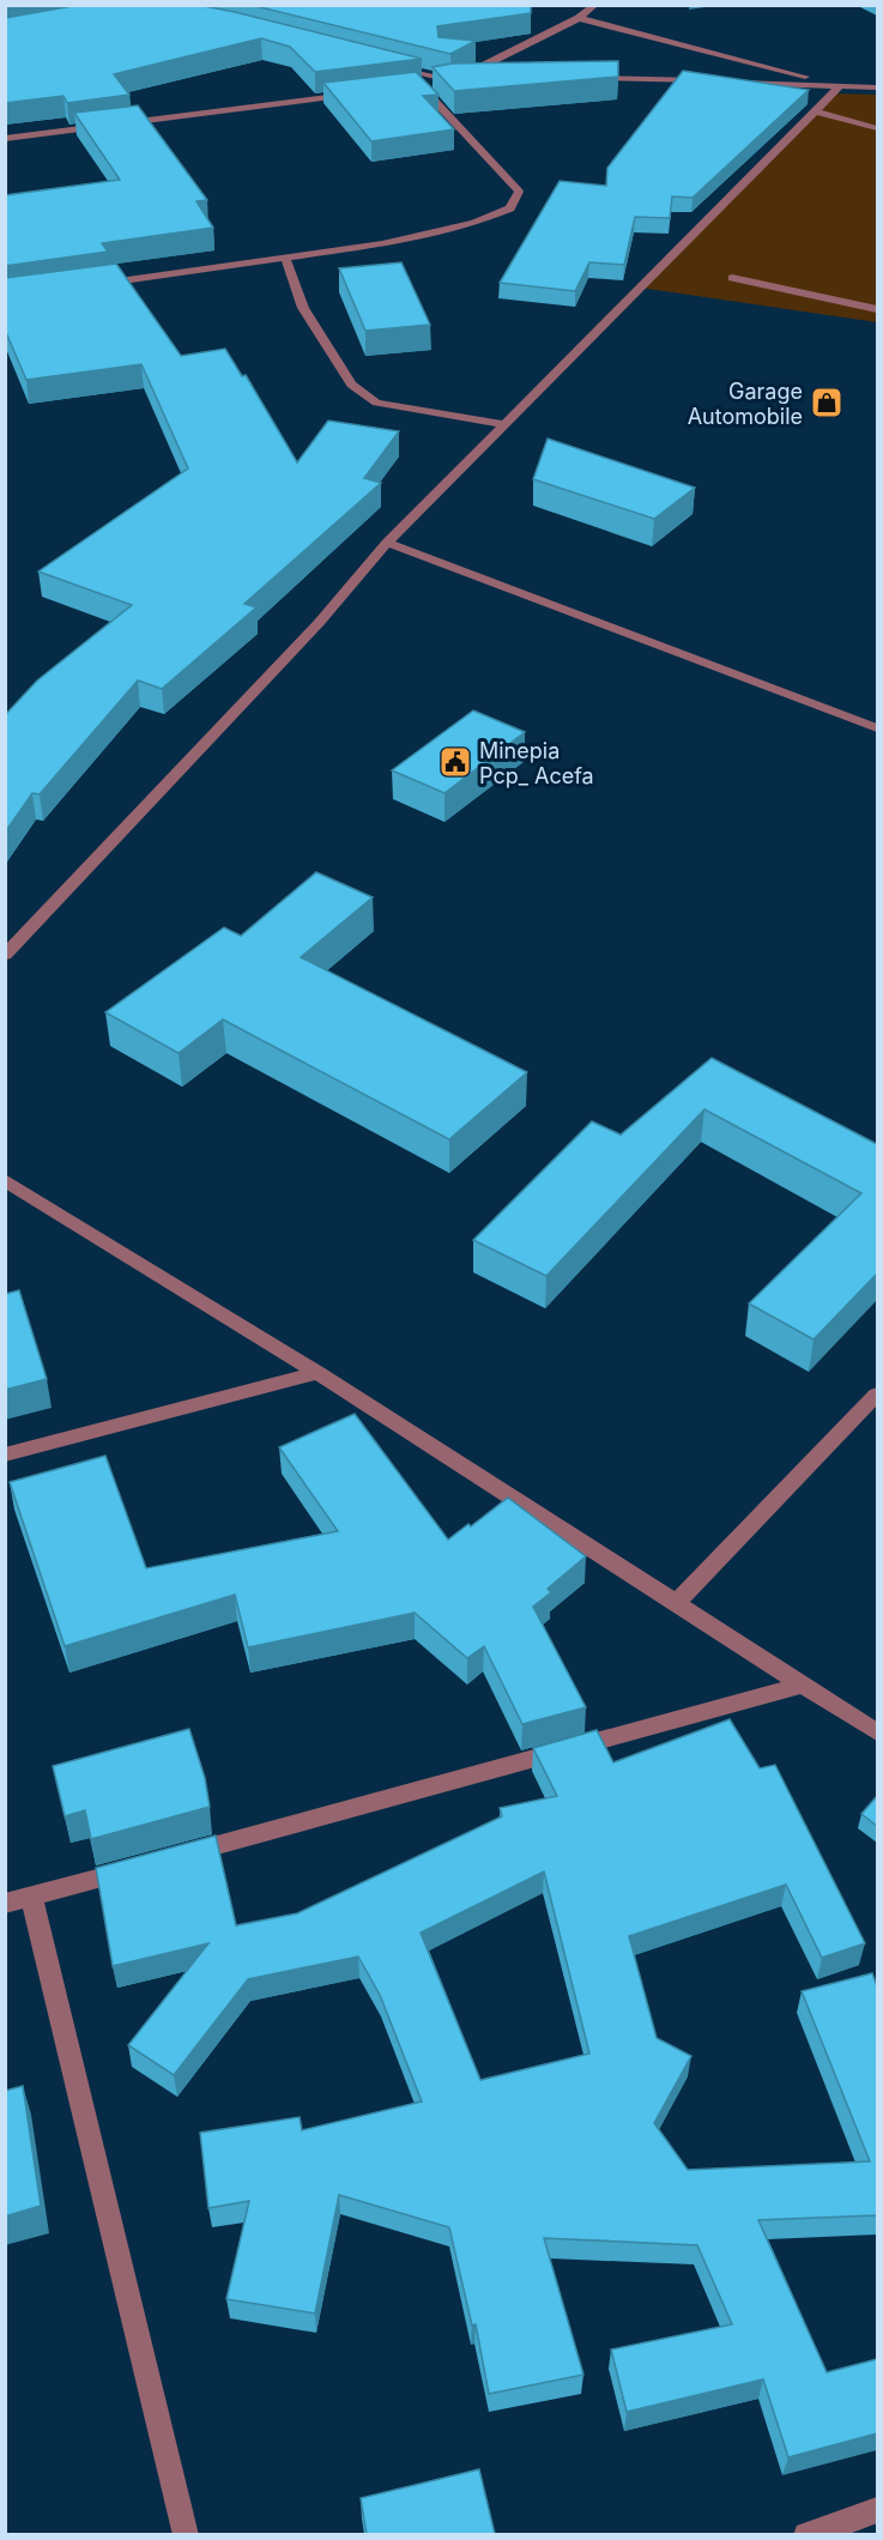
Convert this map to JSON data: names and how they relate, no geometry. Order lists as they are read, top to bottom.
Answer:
{
  "places": {
    "shop": ["Garage Automobile"],
    "public building": ["Minepia Pcp_ Acefa"]
  }
}
